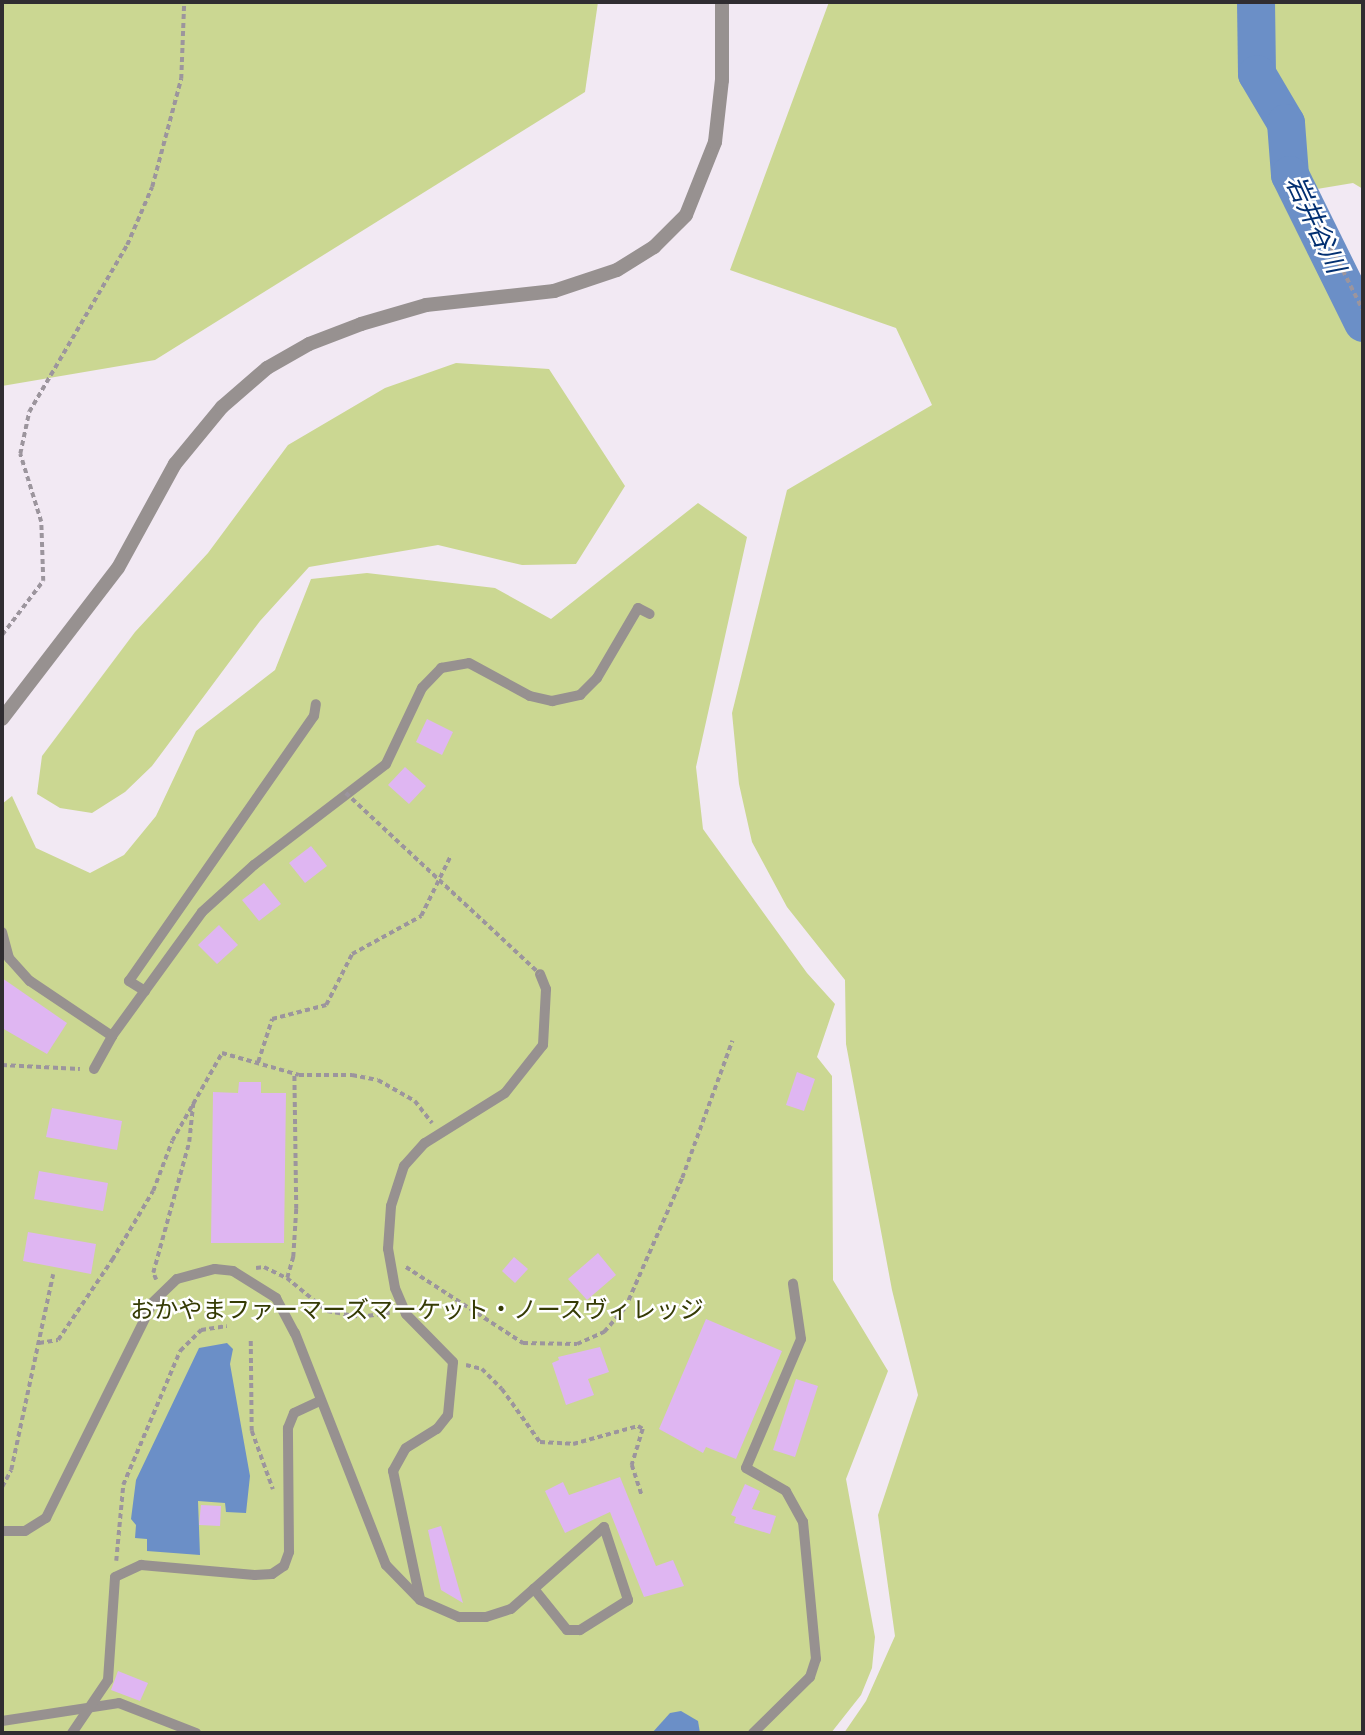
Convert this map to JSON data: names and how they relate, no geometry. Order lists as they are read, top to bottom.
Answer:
{
  "water": ["岩井谷川"],
  "parks": ["おかやまファーマーズマーケット・ノースヴィレッジ"]
}
